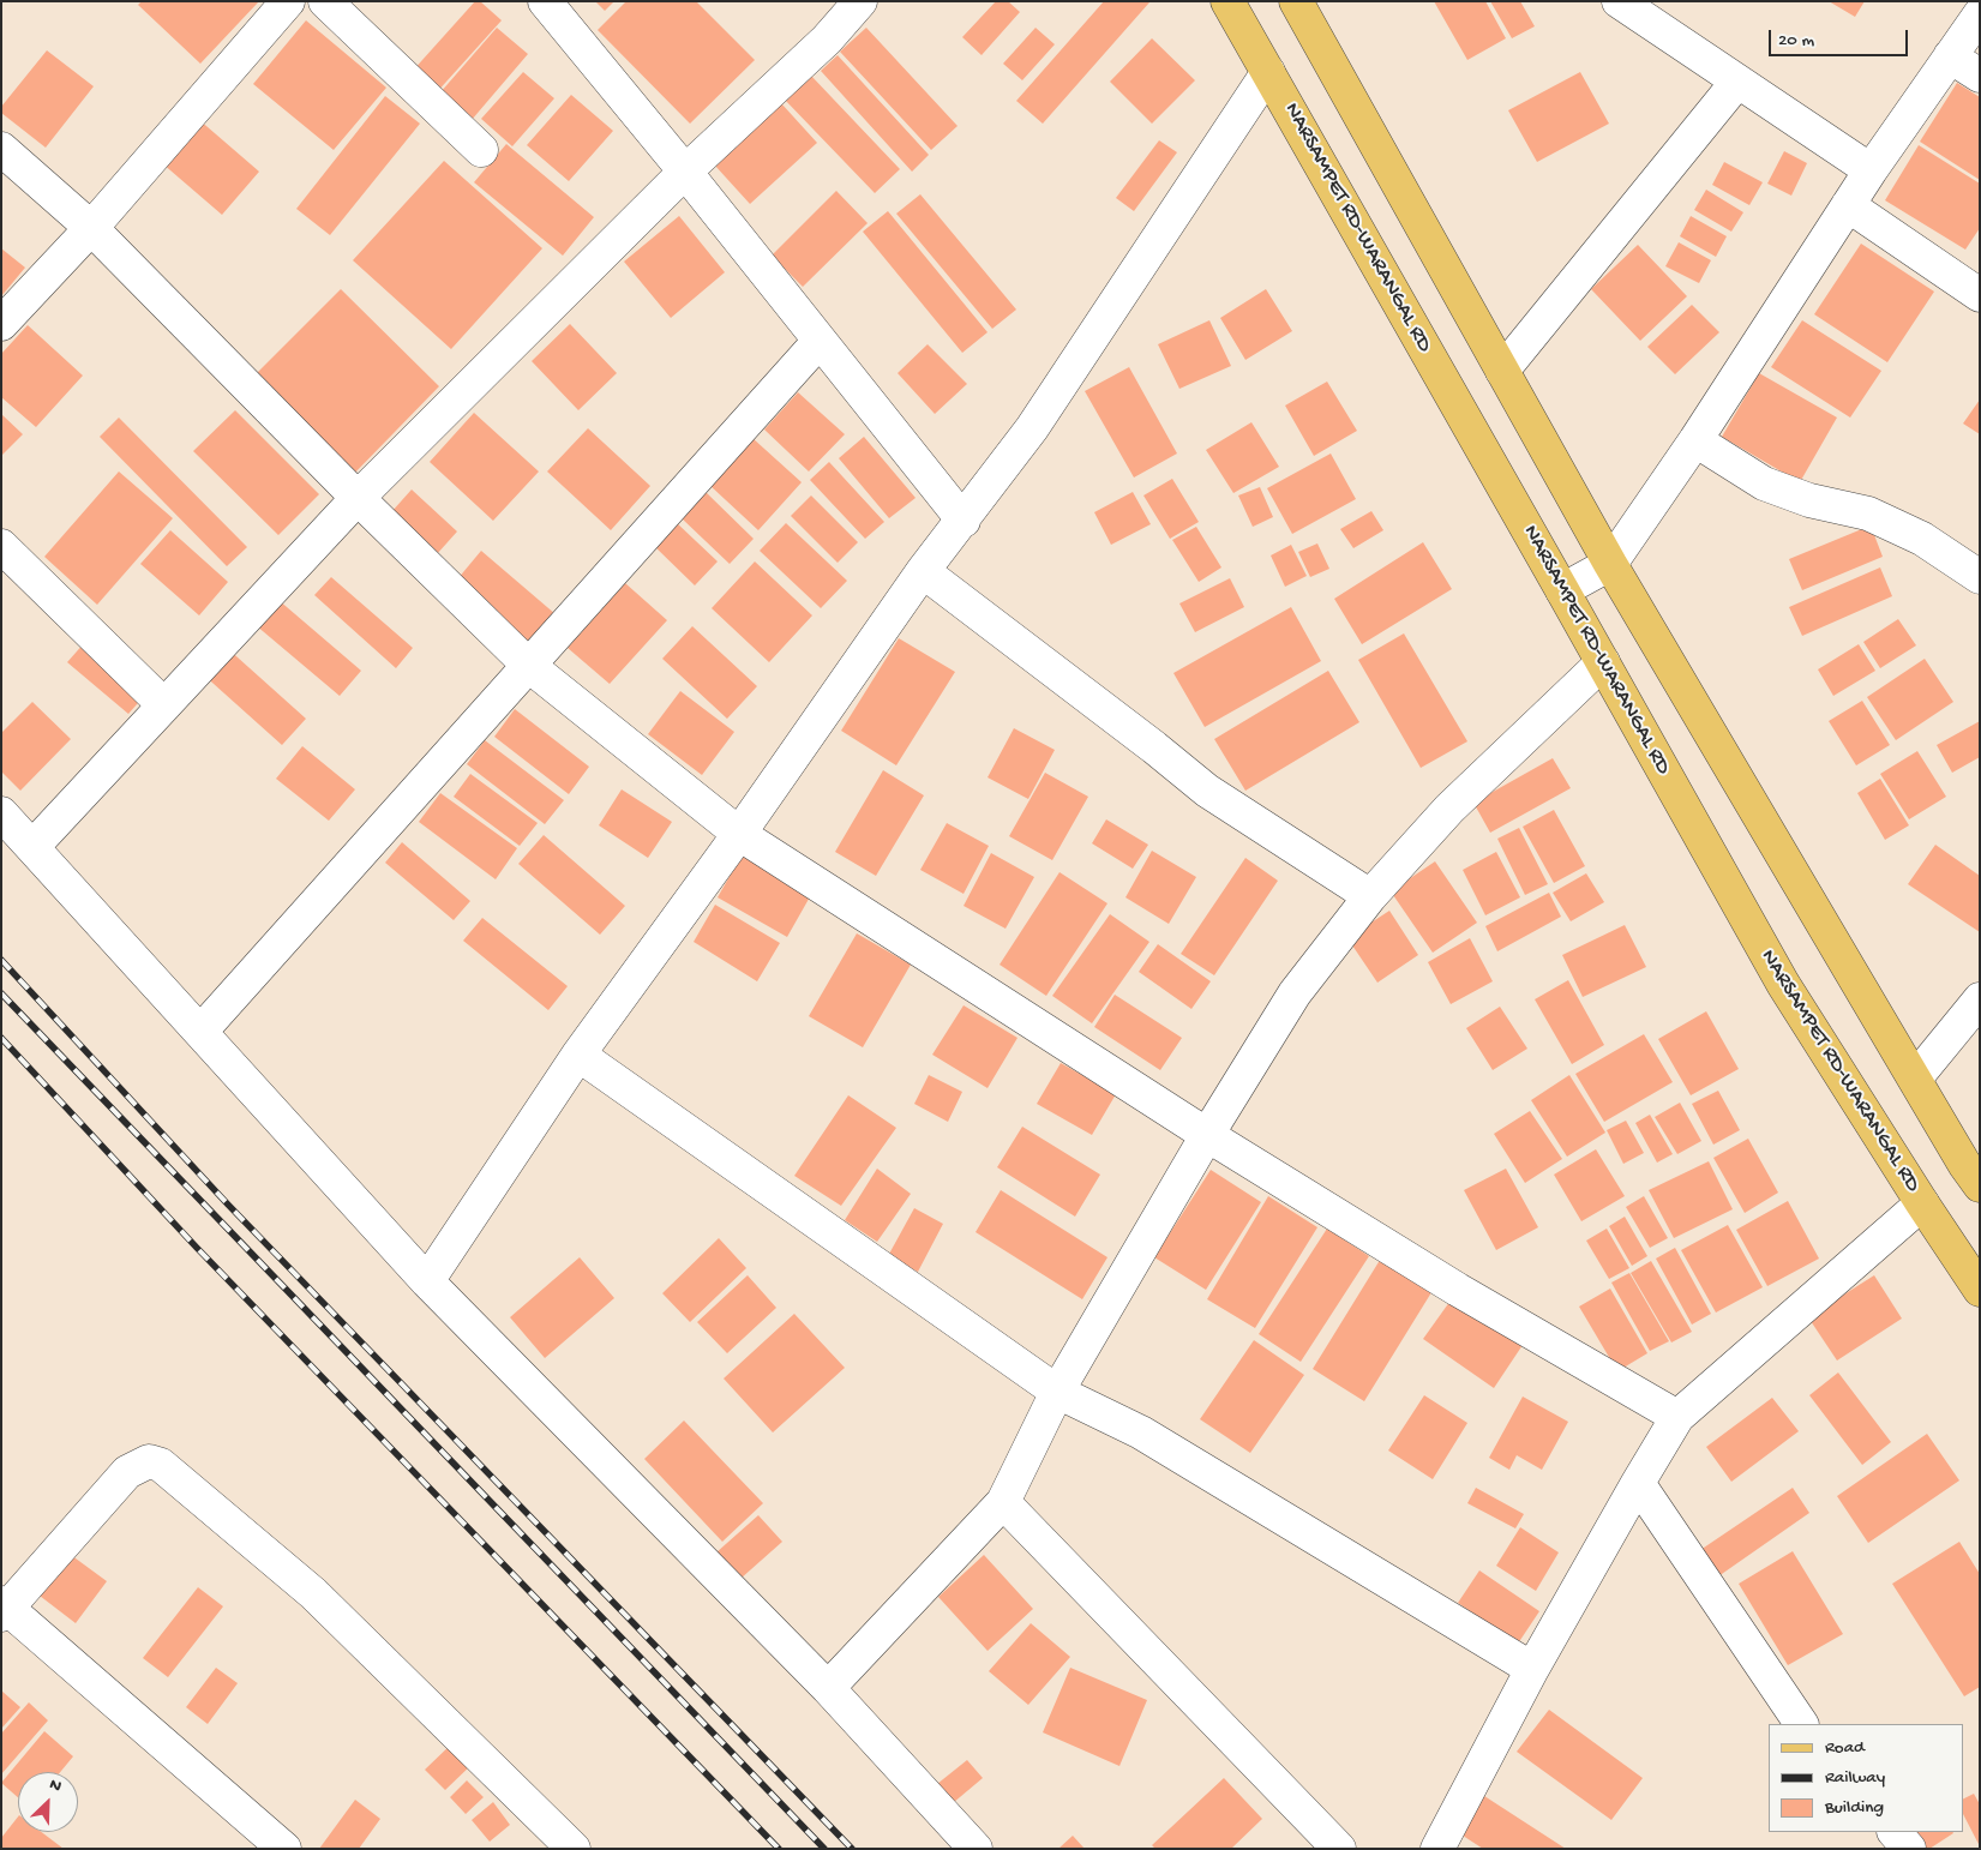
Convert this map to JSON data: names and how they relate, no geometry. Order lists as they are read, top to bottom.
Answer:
{
  "streets": {
    "main road": ["NARSAMPET RD-WARANGAL RD"]
  },
  "legend": ["Road", "Railway", "Building"],
  "scale_bar": "20 m",
  "north": "top right"
}
